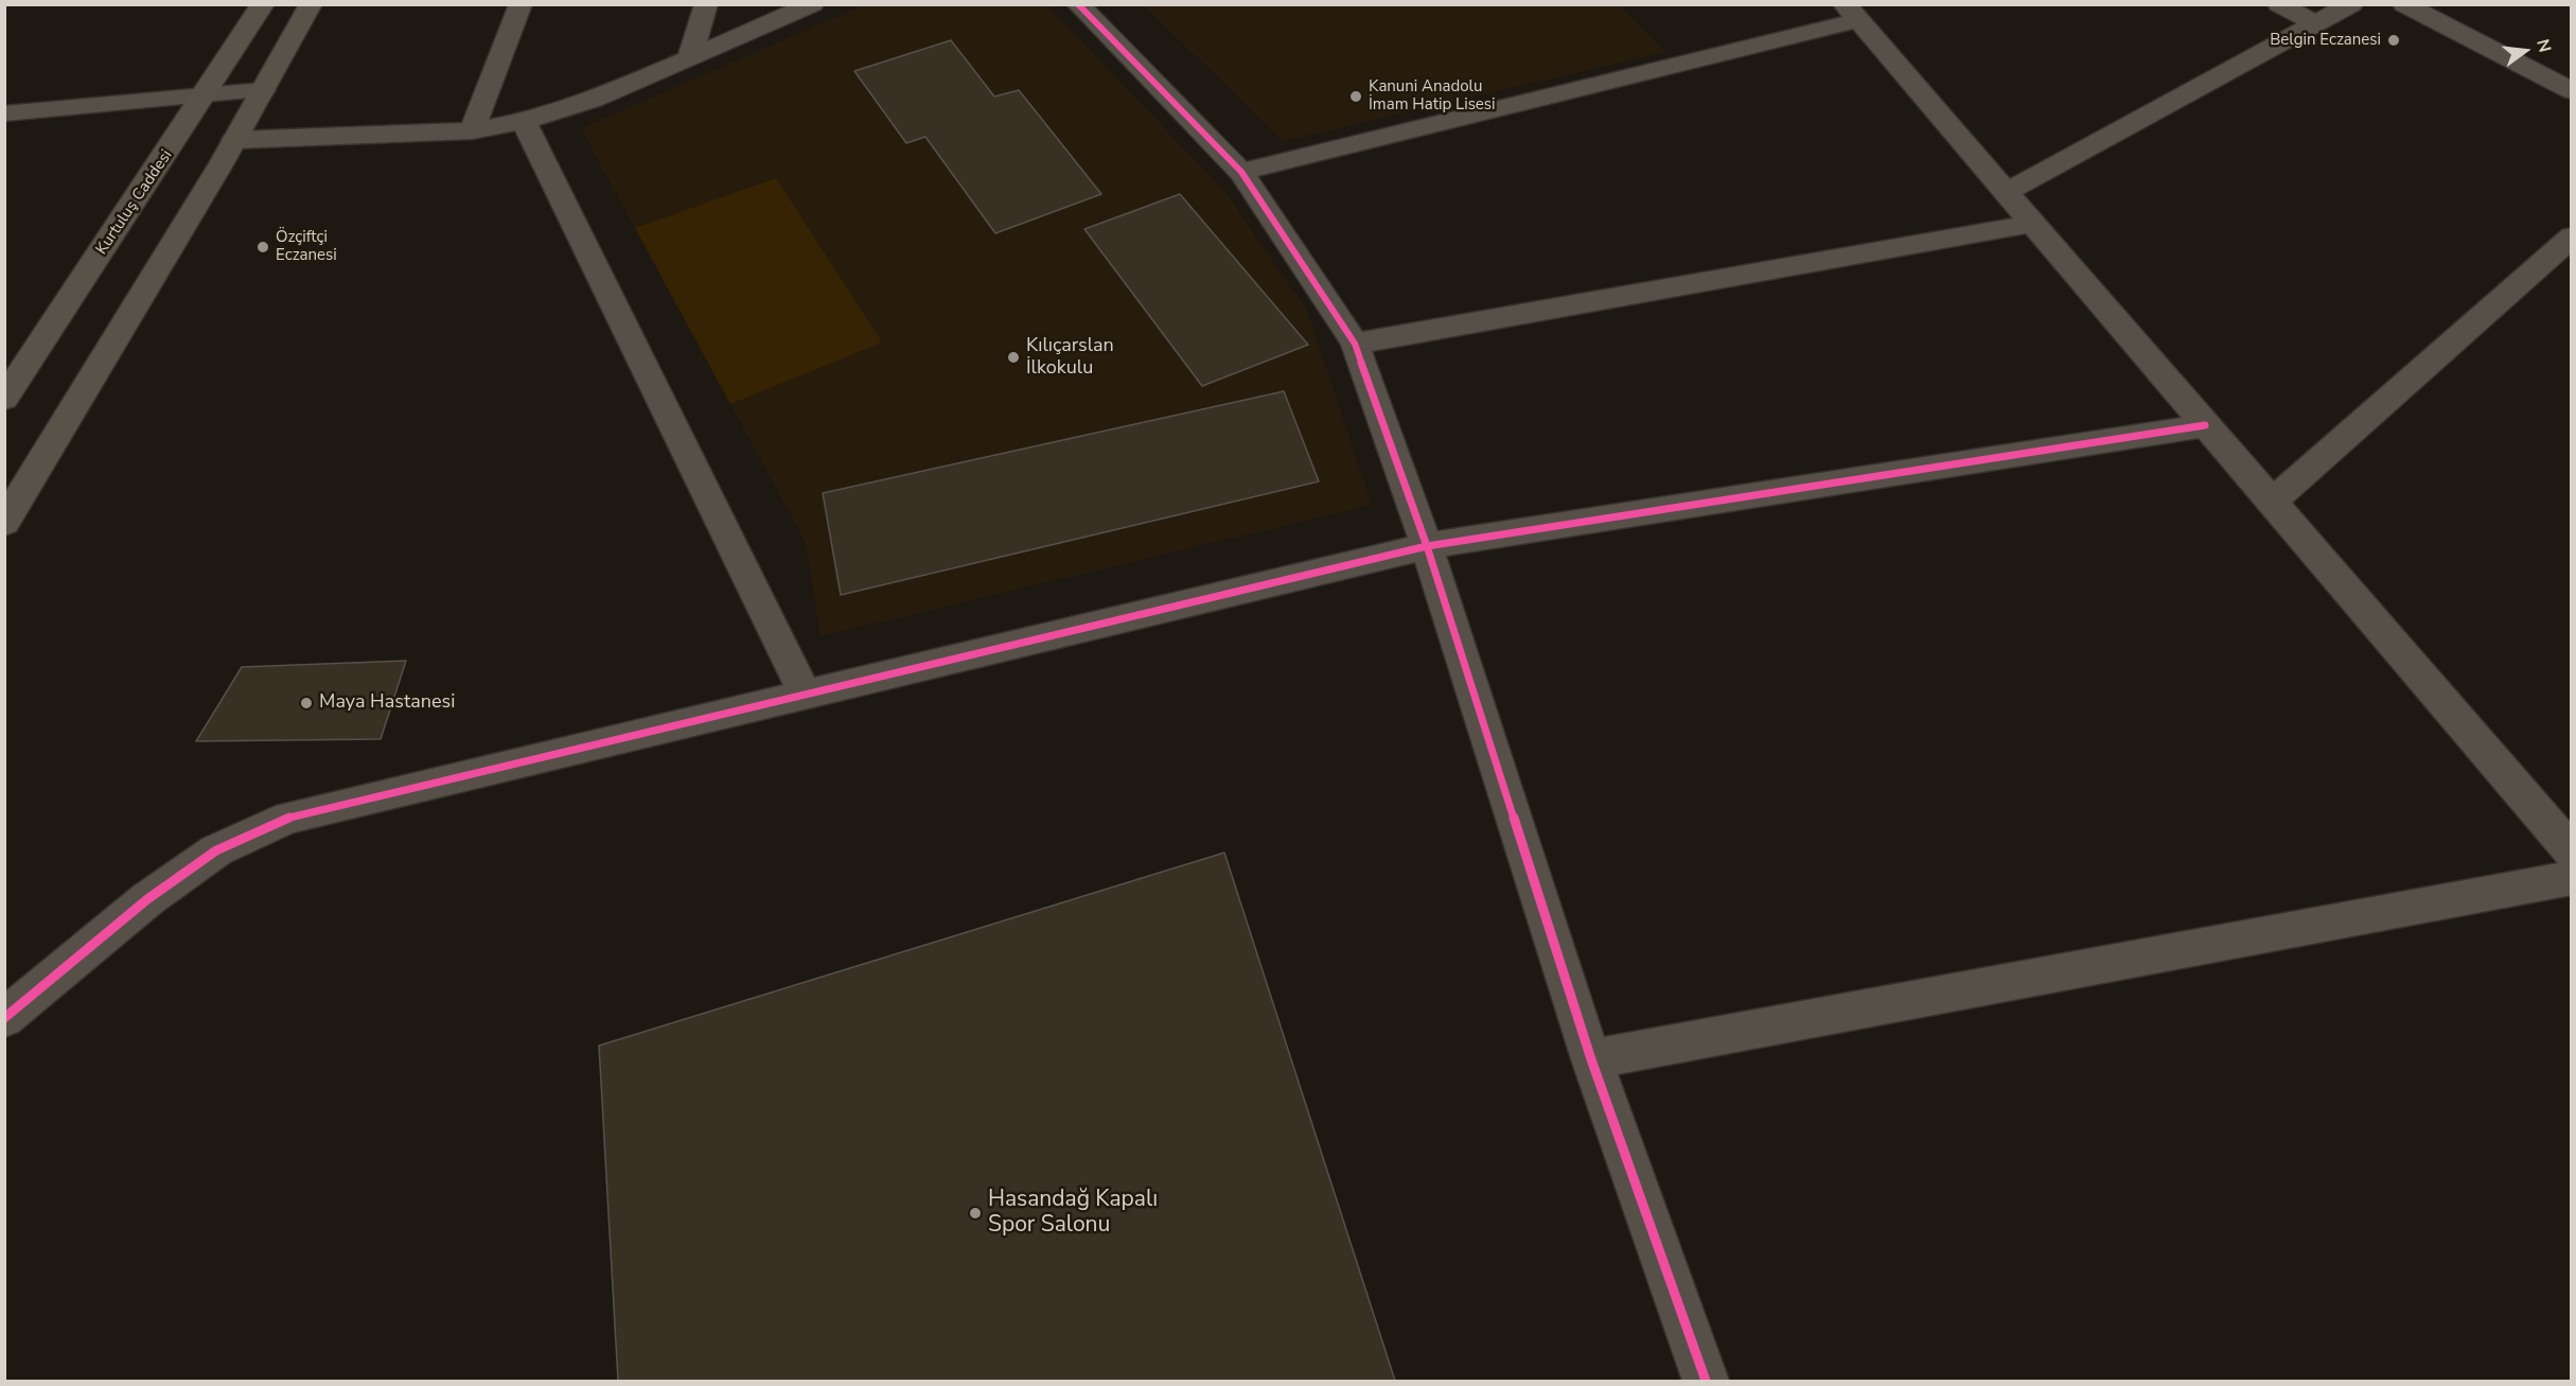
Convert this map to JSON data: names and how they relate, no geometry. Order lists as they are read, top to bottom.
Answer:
{
  "streets": {
    "main road": ["Kurtuluş Caddesi"]
  },
  "places": [
    "Belgin Eczanesi",
    "Kanuni Anadolu İmam Hatip Lisesi",
    "Özçiftçi Eczanesi",
    "Kılıçarslan İlkokulu",
    "Maya Hastanesi",
    "Hasandağ Kapalı Spor Salonu"
  ],
  "north": "right"
}
